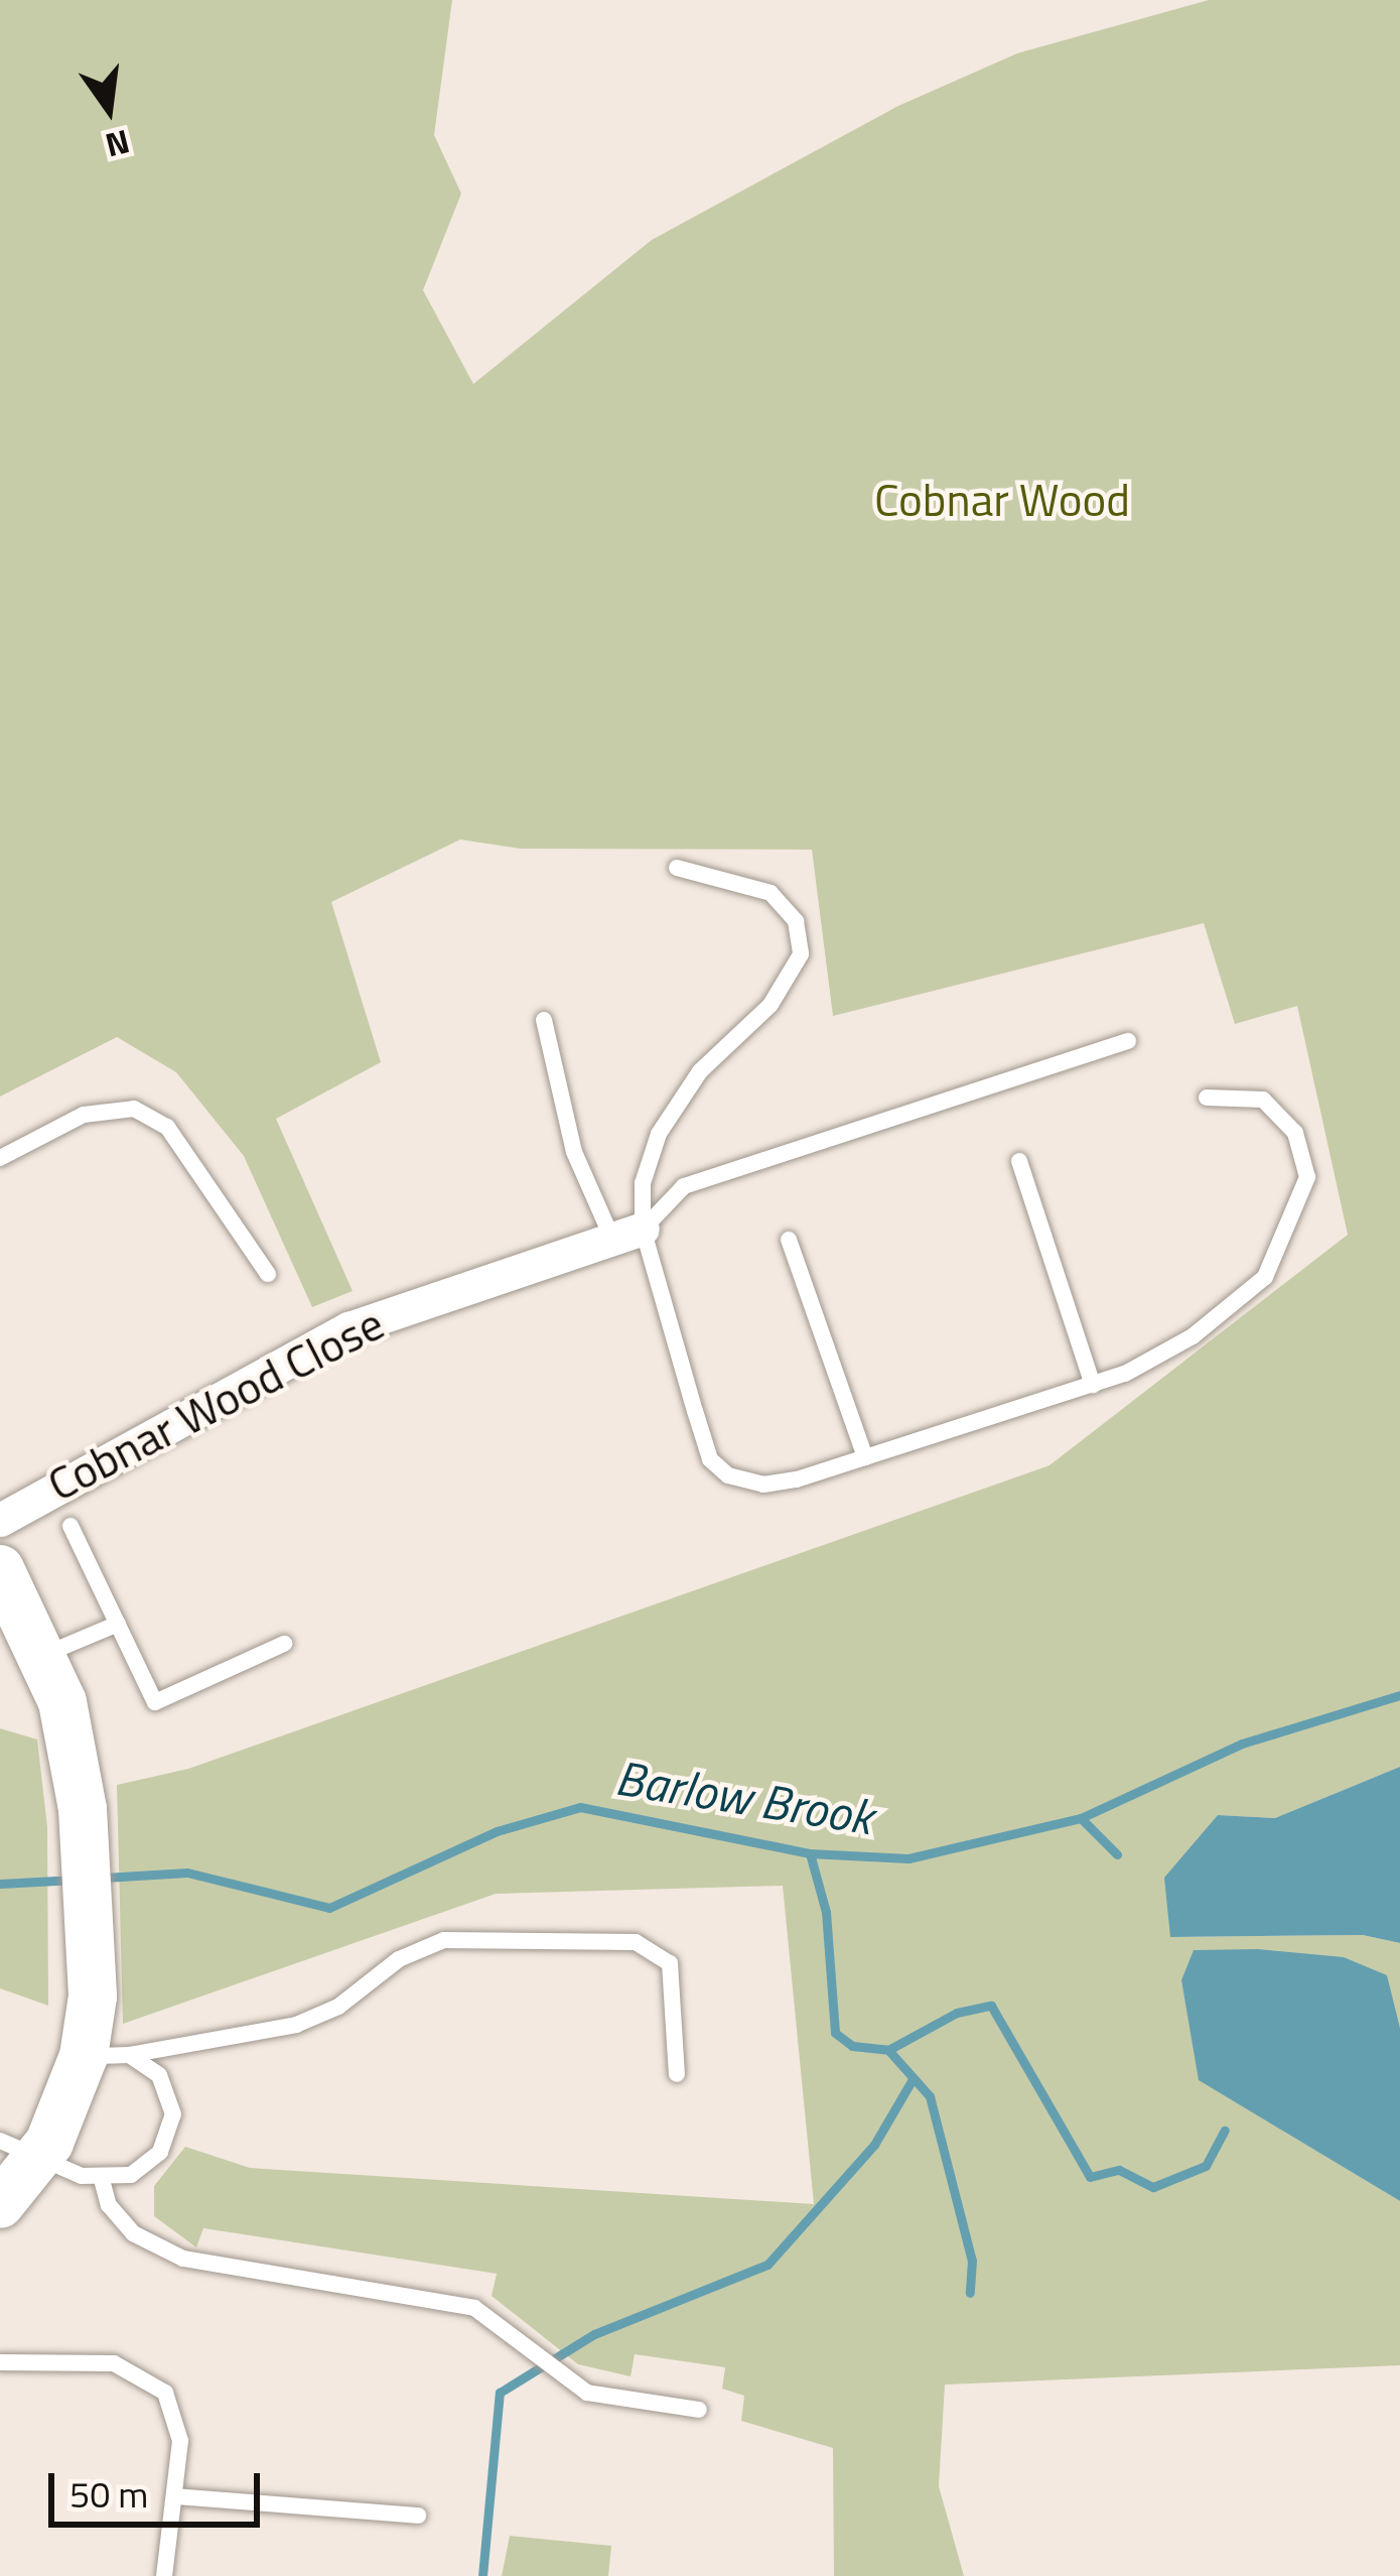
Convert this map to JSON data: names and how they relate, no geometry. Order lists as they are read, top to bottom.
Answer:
{
  "streets": {
    "street": ["Cobnar Wood Close"]
  },
  "water": ["Barlow Brook"],
  "parks": ["Cobnar Wood"],
  "scale_bar": "50 m",
  "north": "bottom"
}
